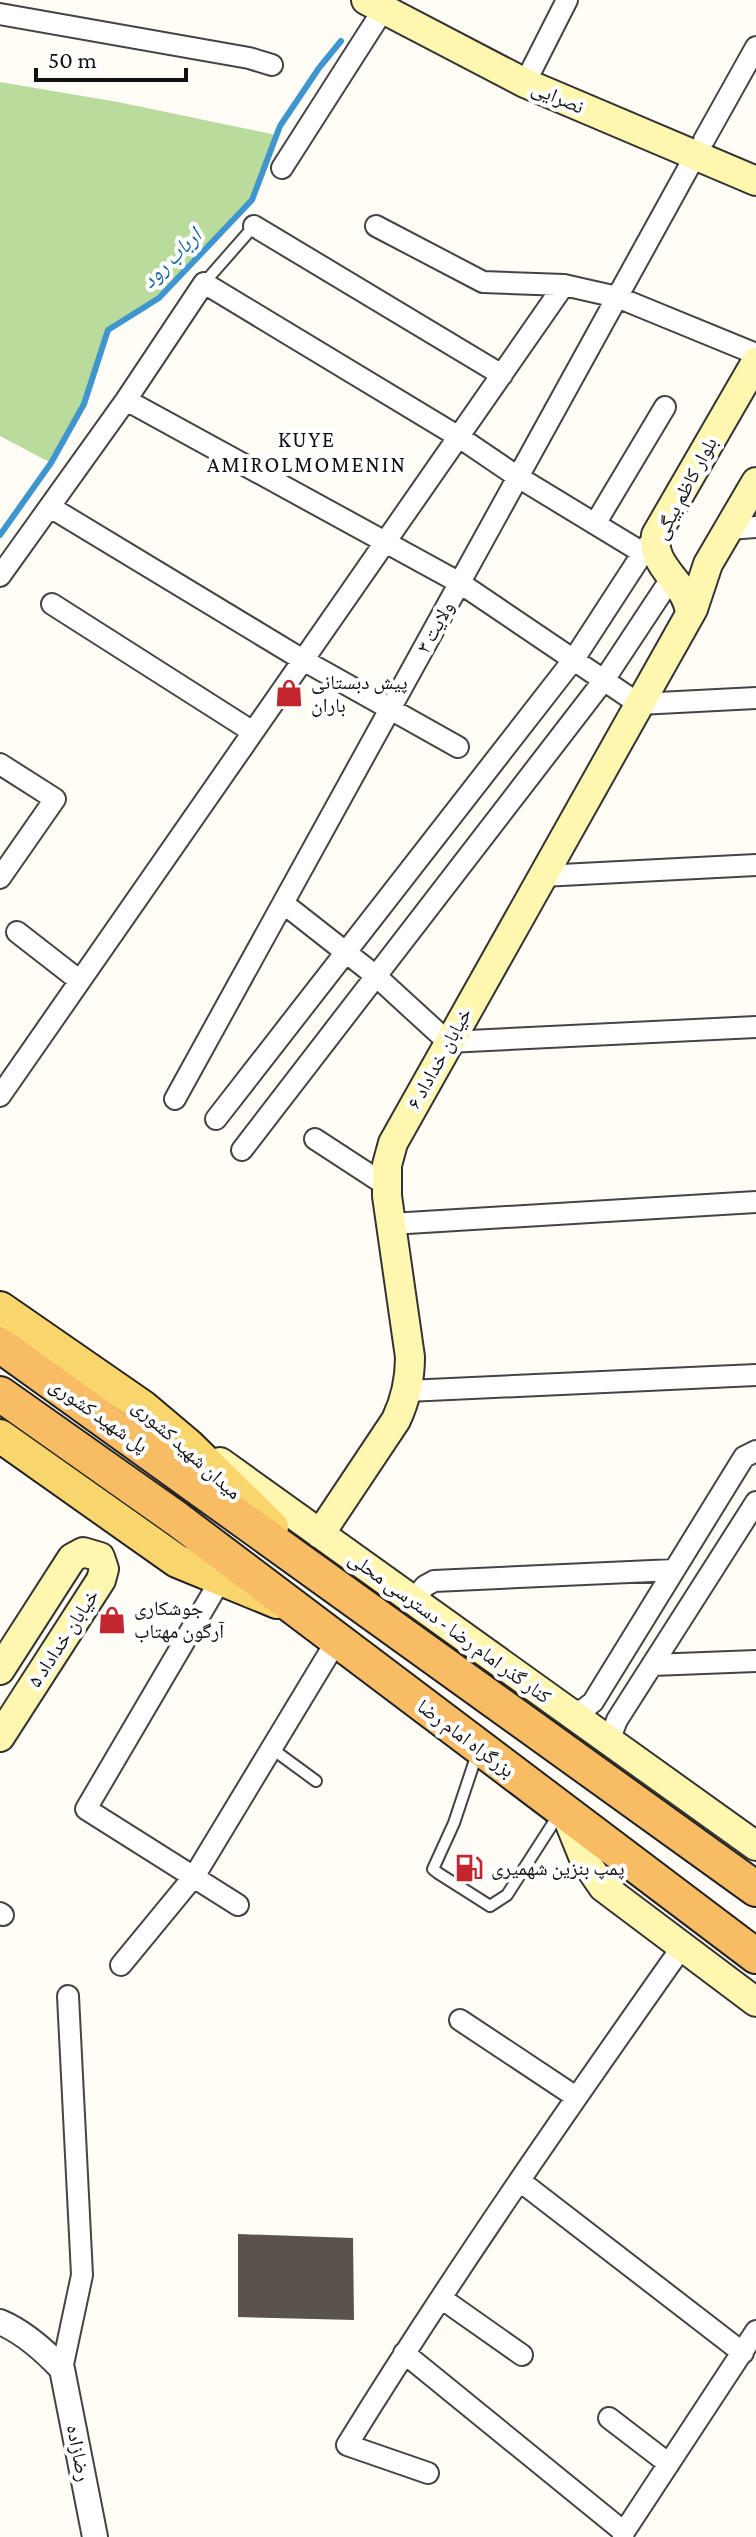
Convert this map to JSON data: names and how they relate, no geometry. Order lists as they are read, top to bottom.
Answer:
{
  "streets": {
    "highway": ["پل شهید کشوری", "بزرگراه امام رضا"],
    "main road": [
      "نصرایی",
      "بلوار کاظم بیگی",
      "خیابان خداداد ۶",
      "میدان شهید کشوری",
      "کنار گذر امام رضا - دسترسی محلی",
      "خیابان خداداد ۵"
    ],
    "street": ["ولایت ۳", "رضازاده"]
  },
  "crossings": [
    ["نصرایی", "ولایت ۳"],
    ["بلوار کاظم بیگی", "خیابان خداداد ۶"],
    ["خیابان خداداد ۶", "کنار گذر امام رضا - دسترسی محلی"],
    ["پل شهید کشوری", "میدان شهید کشوری"],
    ["پل شهید کشوری", "بزرگراه امام رضا"],
    ["میدان شهید کشوری", "کنار گذر امام رضا - دسترسی محلی"]
  ],
  "districts": ["KUYE AMIROLMOMENIN"],
  "water": ["ارباب رود"],
  "places": {
    "shop": ["پیش دبستانی باران", "جوشکاری آرگون مهتاب"],
    "fuel station": ["پمپ بنزین شهمیری"]
  },
  "scale_bar": "50 m"
}
